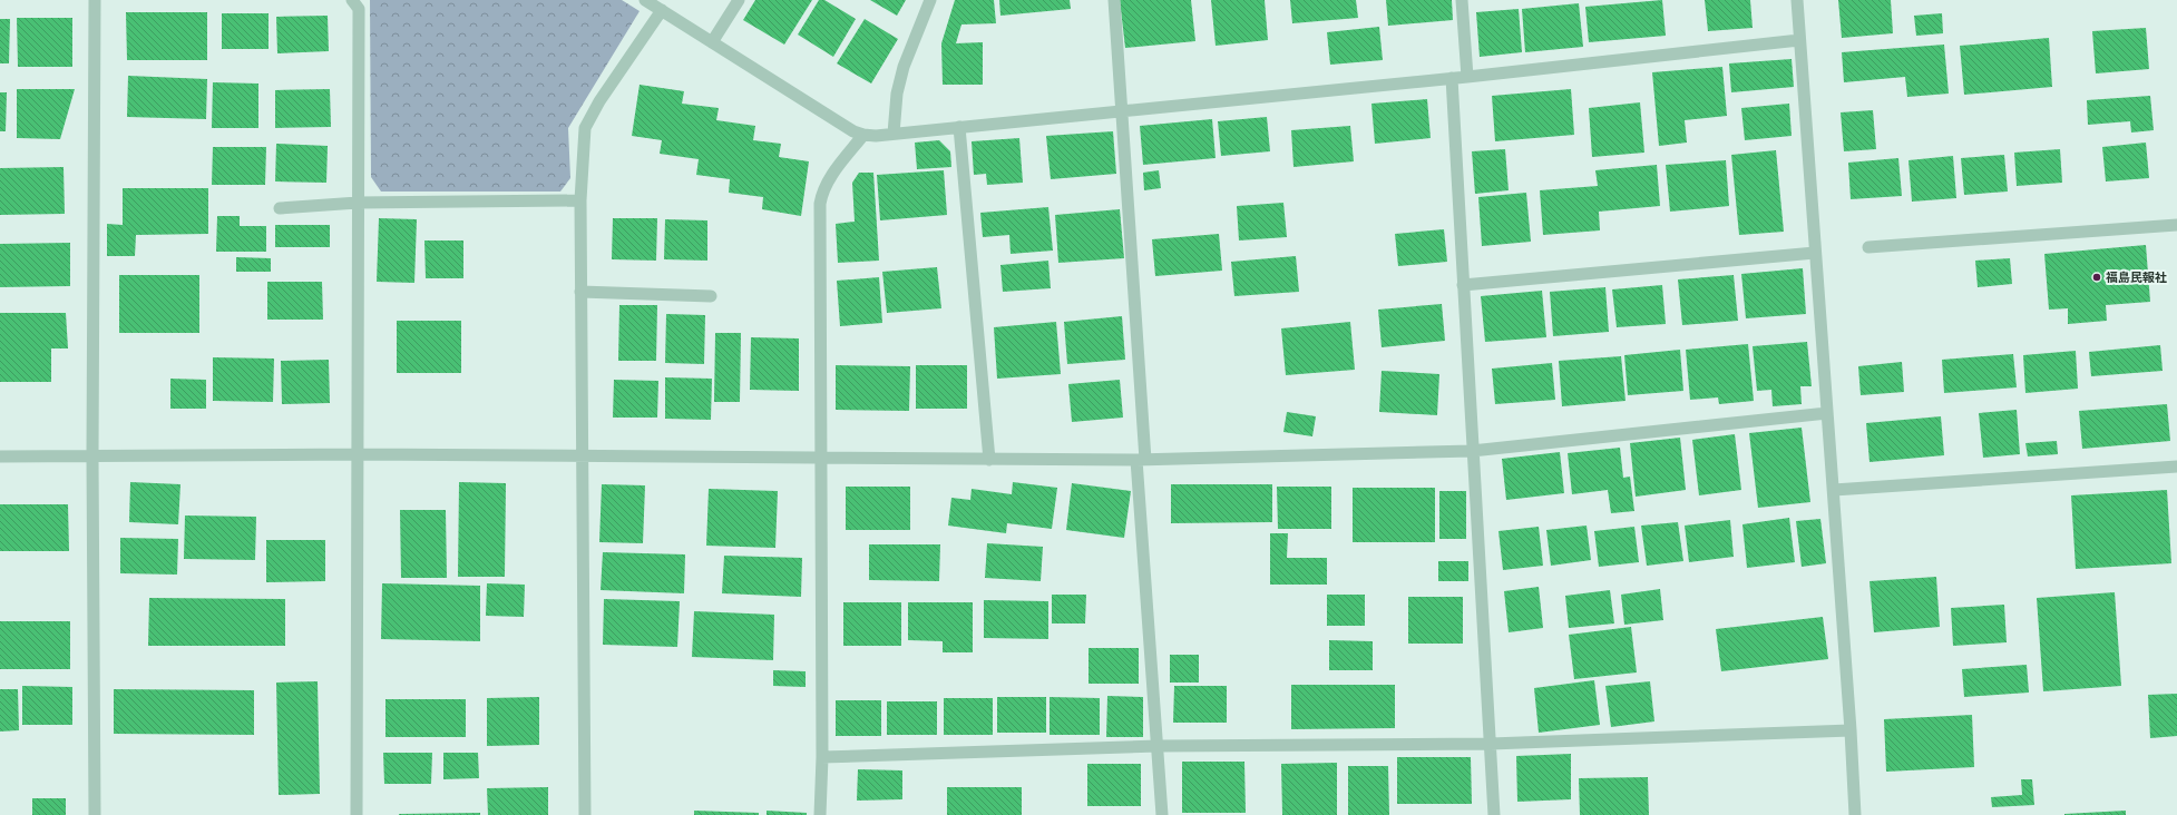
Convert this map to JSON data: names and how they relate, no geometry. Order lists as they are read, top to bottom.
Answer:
{
  "places": ["福島民報社"]
}
